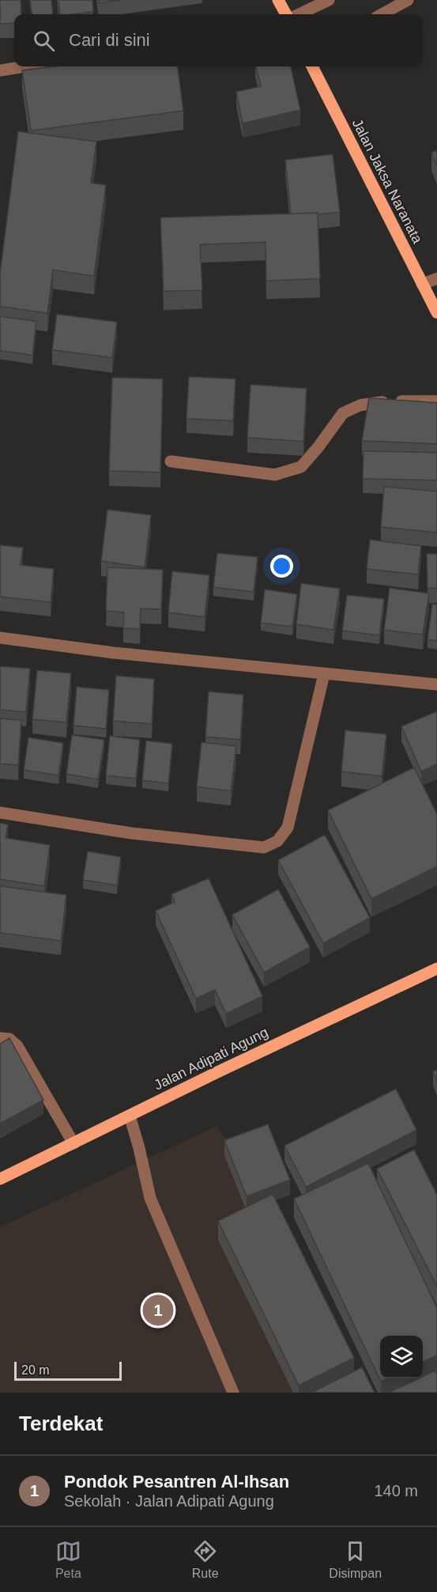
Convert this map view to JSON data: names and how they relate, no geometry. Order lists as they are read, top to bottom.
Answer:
{
  "streets": {
    "main road": ["Jalan Jaksa Naranata", "Jalan Adipati Agung"]
  },
  "scale_bar": "20 m",
  "page": {
    "search": "Cari di sini",
    "pins": "1",
    "scale": "20 m",
    "heading": "Terdekat",
    "list": [
      {
        "mark": "1",
        "name": "Pondok Pesantren Al-Ihsan",
        "note": "Sekolah · Jalan Adipati Agung",
        "value": "140 m"
      }
    ],
    "nav": ["Peta", "Rute", "Disimpan"]
  }
}
